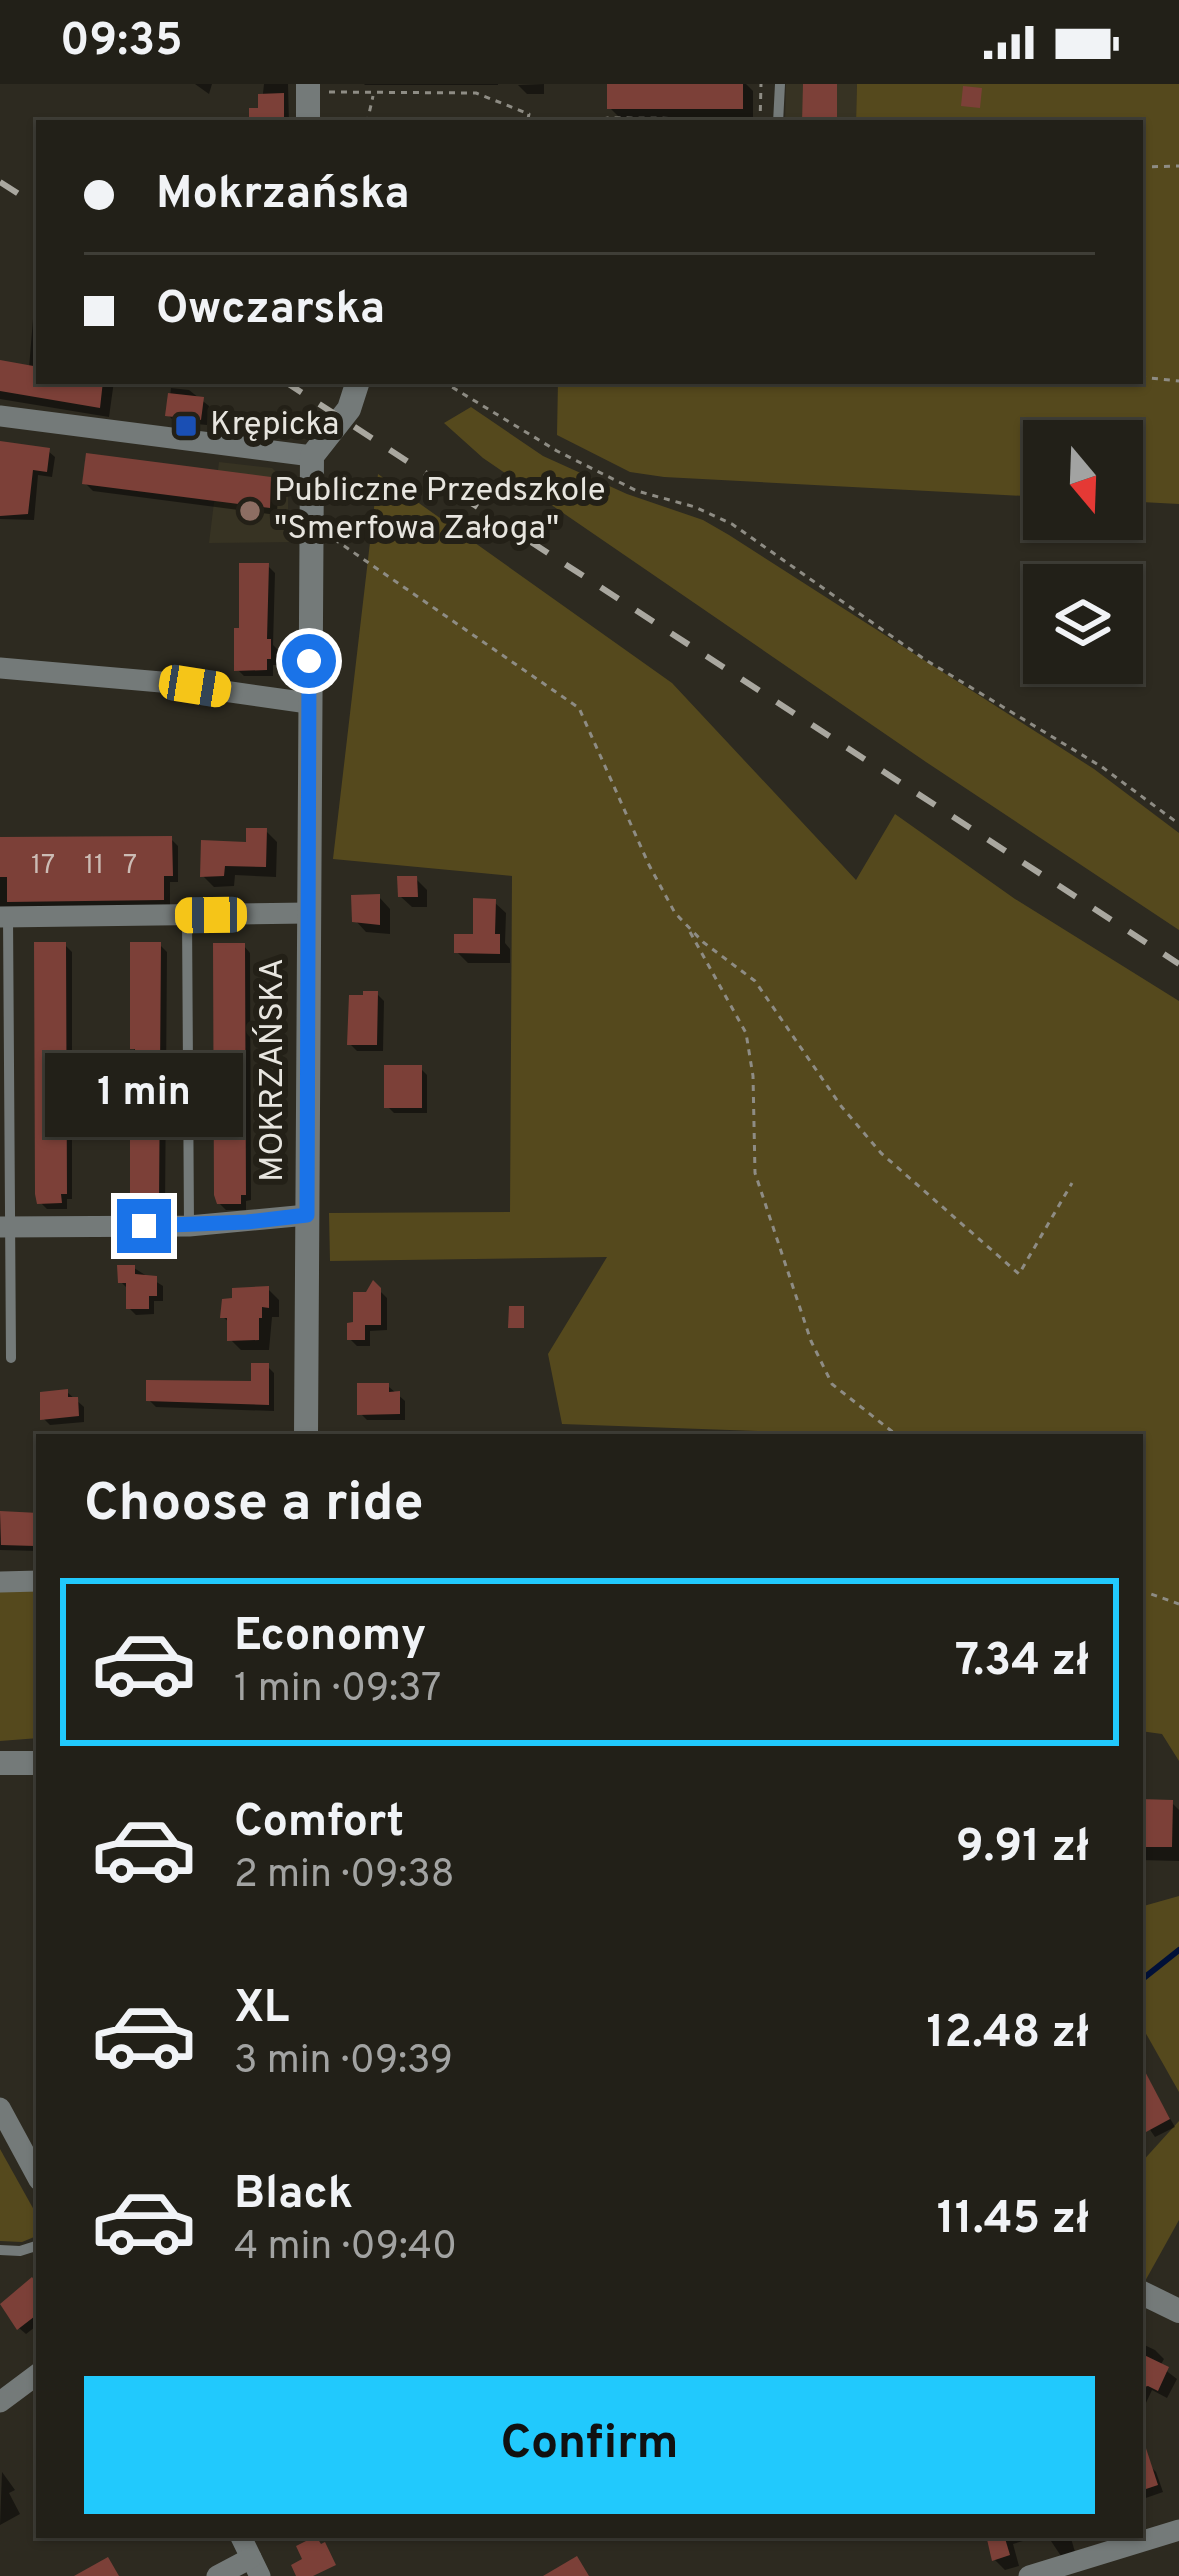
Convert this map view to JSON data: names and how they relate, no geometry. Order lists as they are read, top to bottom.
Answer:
{
  "streets": {
    "street": ["MOKRZAŃSKA"]
  },
  "places": {
    "transit": ["Krępicka"],
    "other": ["Publiczne Przedszkole \"Smerfowa Załoga\""]
  },
  "house_numbers": ["17", "11", "7"],
  "north": "bottom",
  "page": {
    "status": "09:35",
    "banner": ["Mokrzańska", "Owczarska"],
    "bubble": "1 min",
    "heading": "Choose a ride",
    "list": [
      {
        "name": "Economy",
        "note": "1 min · 09:37",
        "value": "7.34 zł"
      },
      {
        "name": "Comfort",
        "note": "2 min · 09:38",
        "value": "9.91 zł"
      },
      {
        "name": "XL",
        "note": "3 min · 09:39",
        "value": "12.48 zł"
      },
      {
        "name": "Black",
        "note": "4 min · 09:40",
        "value": "11.45 zł"
      }
    ],
    "buttons": "Confirm"
  }
}
